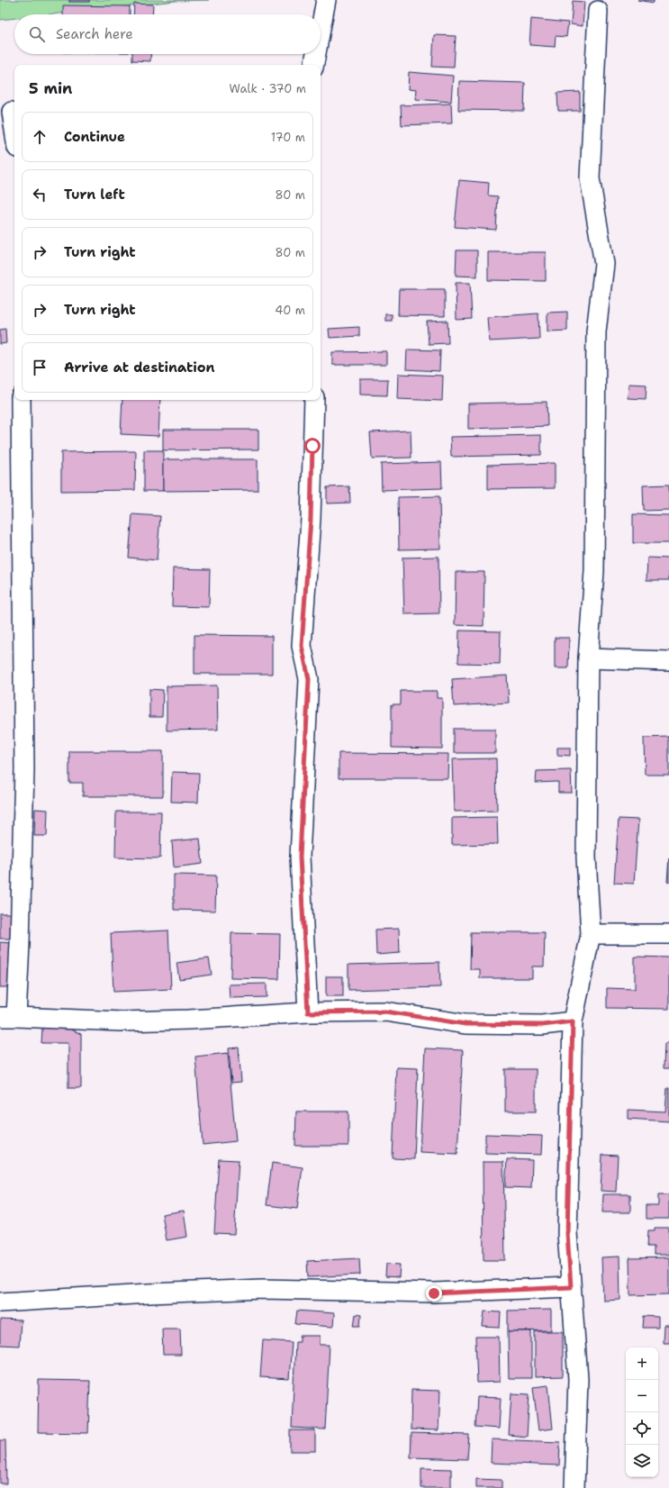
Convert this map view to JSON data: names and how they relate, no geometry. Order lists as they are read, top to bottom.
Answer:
{
  "page": {
    "search": "Search here",
    "heading": ["5 min", "Walk · 370 m"],
    "list": [
      ["Continue", "170 m"],
      ["Turn left", "80 m"],
      ["Turn right", "80 m"],
      ["Turn right", "40 m"],
      "Arrive at destination"
    ],
    "map_buttons": ["+", "−"]
  }
}
